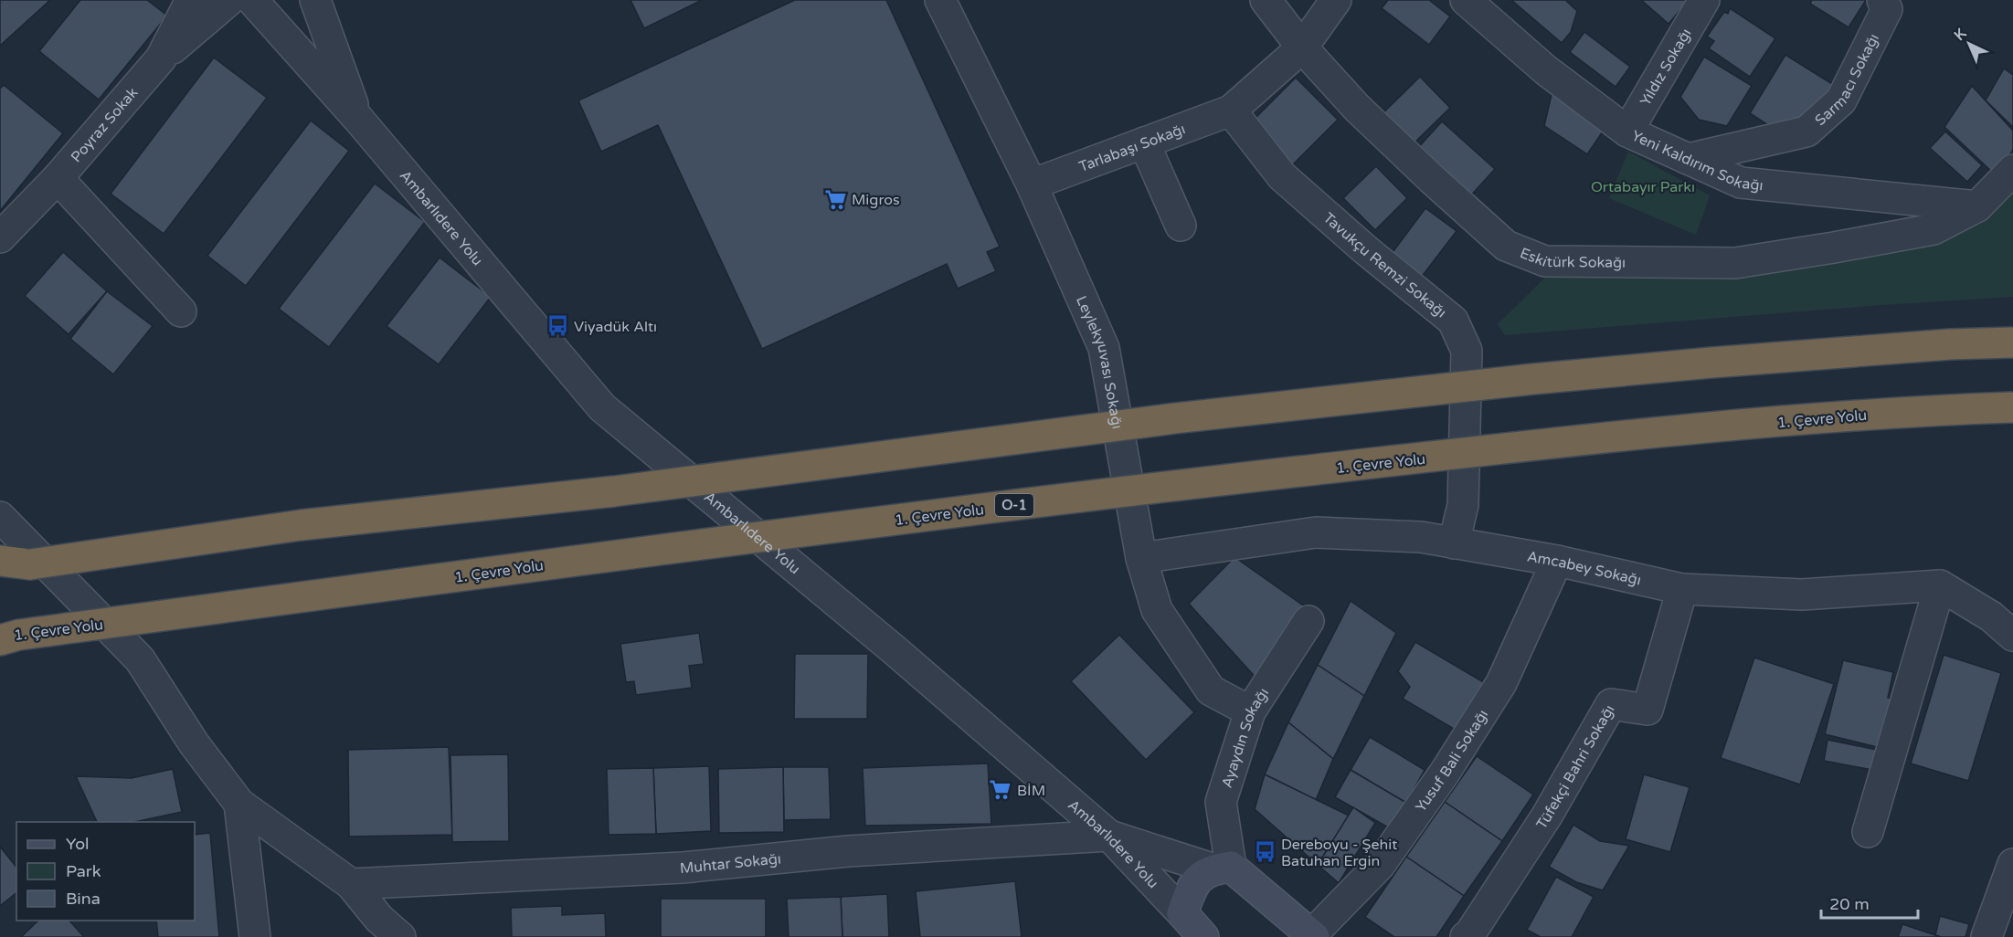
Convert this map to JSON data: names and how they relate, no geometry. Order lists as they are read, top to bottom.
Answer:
{
  "streets": {
    "highway": ["1. Çevre Yolu", "O-1"],
    "street": [
      "Yıldız Sokağı",
      "Sarmacı Sokağı",
      "Poyraz Sokak",
      "Tarlabaşı Sokağı",
      "Yeni Kaldırım Sokağı",
      "Ambarlıdere Yolu",
      "Eskitürk Sokağı",
      "Tavukçu Remzi Sokağı",
      "Leylekyuvası Sokağı",
      "Amcabey Sokağı",
      "Ayaydın Sokağı",
      "Yusuf Bali Sokağı",
      "Tüfekçi Bahri Sokağı",
      "Muhtar Sokağı"
    ]
  },
  "crossings": [
    ["Yıldız Sokağı", "Yeni Kaldırım Sokağı"],
    ["Sarmacı Sokağı", "Yeni Kaldırım Sokağı"],
    ["Tarlabaşı Sokağı", "Tavukçu Remzi Sokağı"],
    ["Tarlabaşı Sokağı", "Leylekyuvası Sokağı"],
    ["Yeni Kaldırım Sokağı", "Eskitürk Sokağı"],
    ["Ambarlıdere Yolu", "Muhtar Sokağı"],
    ["Tavukçu Remzi Sokağı", "Amcabey Sokağı"],
    ["Leylekyuvası Sokağı", "Amcabey Sokağı"],
    ["Leylekyuvası Sokağı", "Ayaydın Sokağı"],
    ["Amcabey Sokağı", "Yusuf Bali Sokağı"],
    ["Amcabey Sokağı", "Tüfekçi Bahri Sokağı"]
  ],
  "parks": ["Ortabayır Parkı"],
  "places": {
    "supermarket": ["Migros", "BİM"],
    "bus stop": ["Viyadük Altı", "Dereboyu - Şehit Batuhan Ergin"]
  },
  "legend": ["Yol", "Park", "Bina"],
  "scale_bar": "20 m",
  "north": "top left"
}
